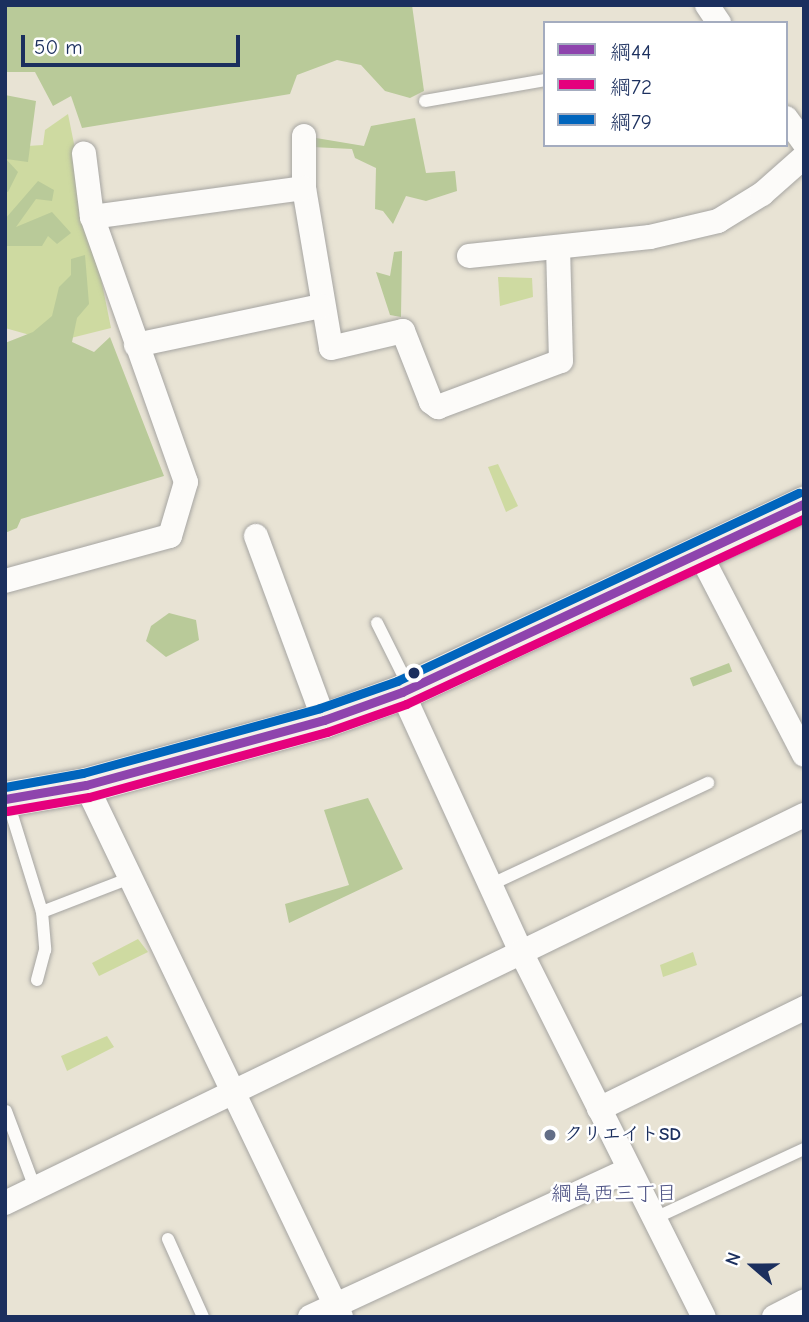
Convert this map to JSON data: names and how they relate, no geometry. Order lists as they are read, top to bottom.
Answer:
{
  "districts": ["綱島西三丁目"],
  "places": ["クリエイトSD"],
  "lines": ["transit line 綱79", "transit line 綱44", "transit line 綱72"],
  "legend": ["綱44", "綱72", "綱79"],
  "scale_bar": "50 m",
  "north": "left"
}
